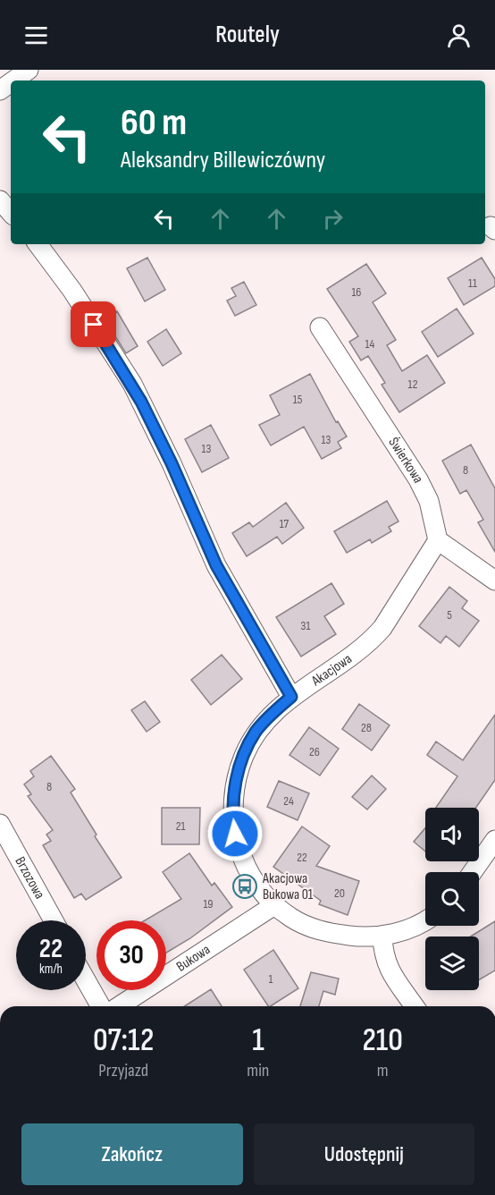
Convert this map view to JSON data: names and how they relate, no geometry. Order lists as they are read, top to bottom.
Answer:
{
  "streets": {
    "street": [
      "Świerkowa",
      "Akacjowa",
      "Brzozowa",
      "Bukowa"
    ]
  },
  "crossings": [
    ["Świerkowa", "Akacjowa"],
    ["Akacjowa", "Bukowa"]
  ],
  "places": {
    "bus stop": ["Akacjowa Bukowa 01"]
  },
  "house_numbers": [
    "11",
    "16",
    "14",
    "12",
    "15",
    "13",
    "13",
    "8",
    "17",
    "5",
    "31",
    "28",
    "26",
    "8",
    "24",
    "21",
    "22",
    "20",
    "19",
    "1"
  ],
  "page": {
    "header": "Routely",
    "turn": ["60 m", "Aleksandry Billewiczówny"],
    "speed": "22 km/h",
    "limit": "30",
    "eta": [
      "07:12",
      "Przyjazd",
      "1",
      "min",
      "210",
      "m"
    ],
    "buttons": ["Zakończ", "Udostępnij"]
  }
}
